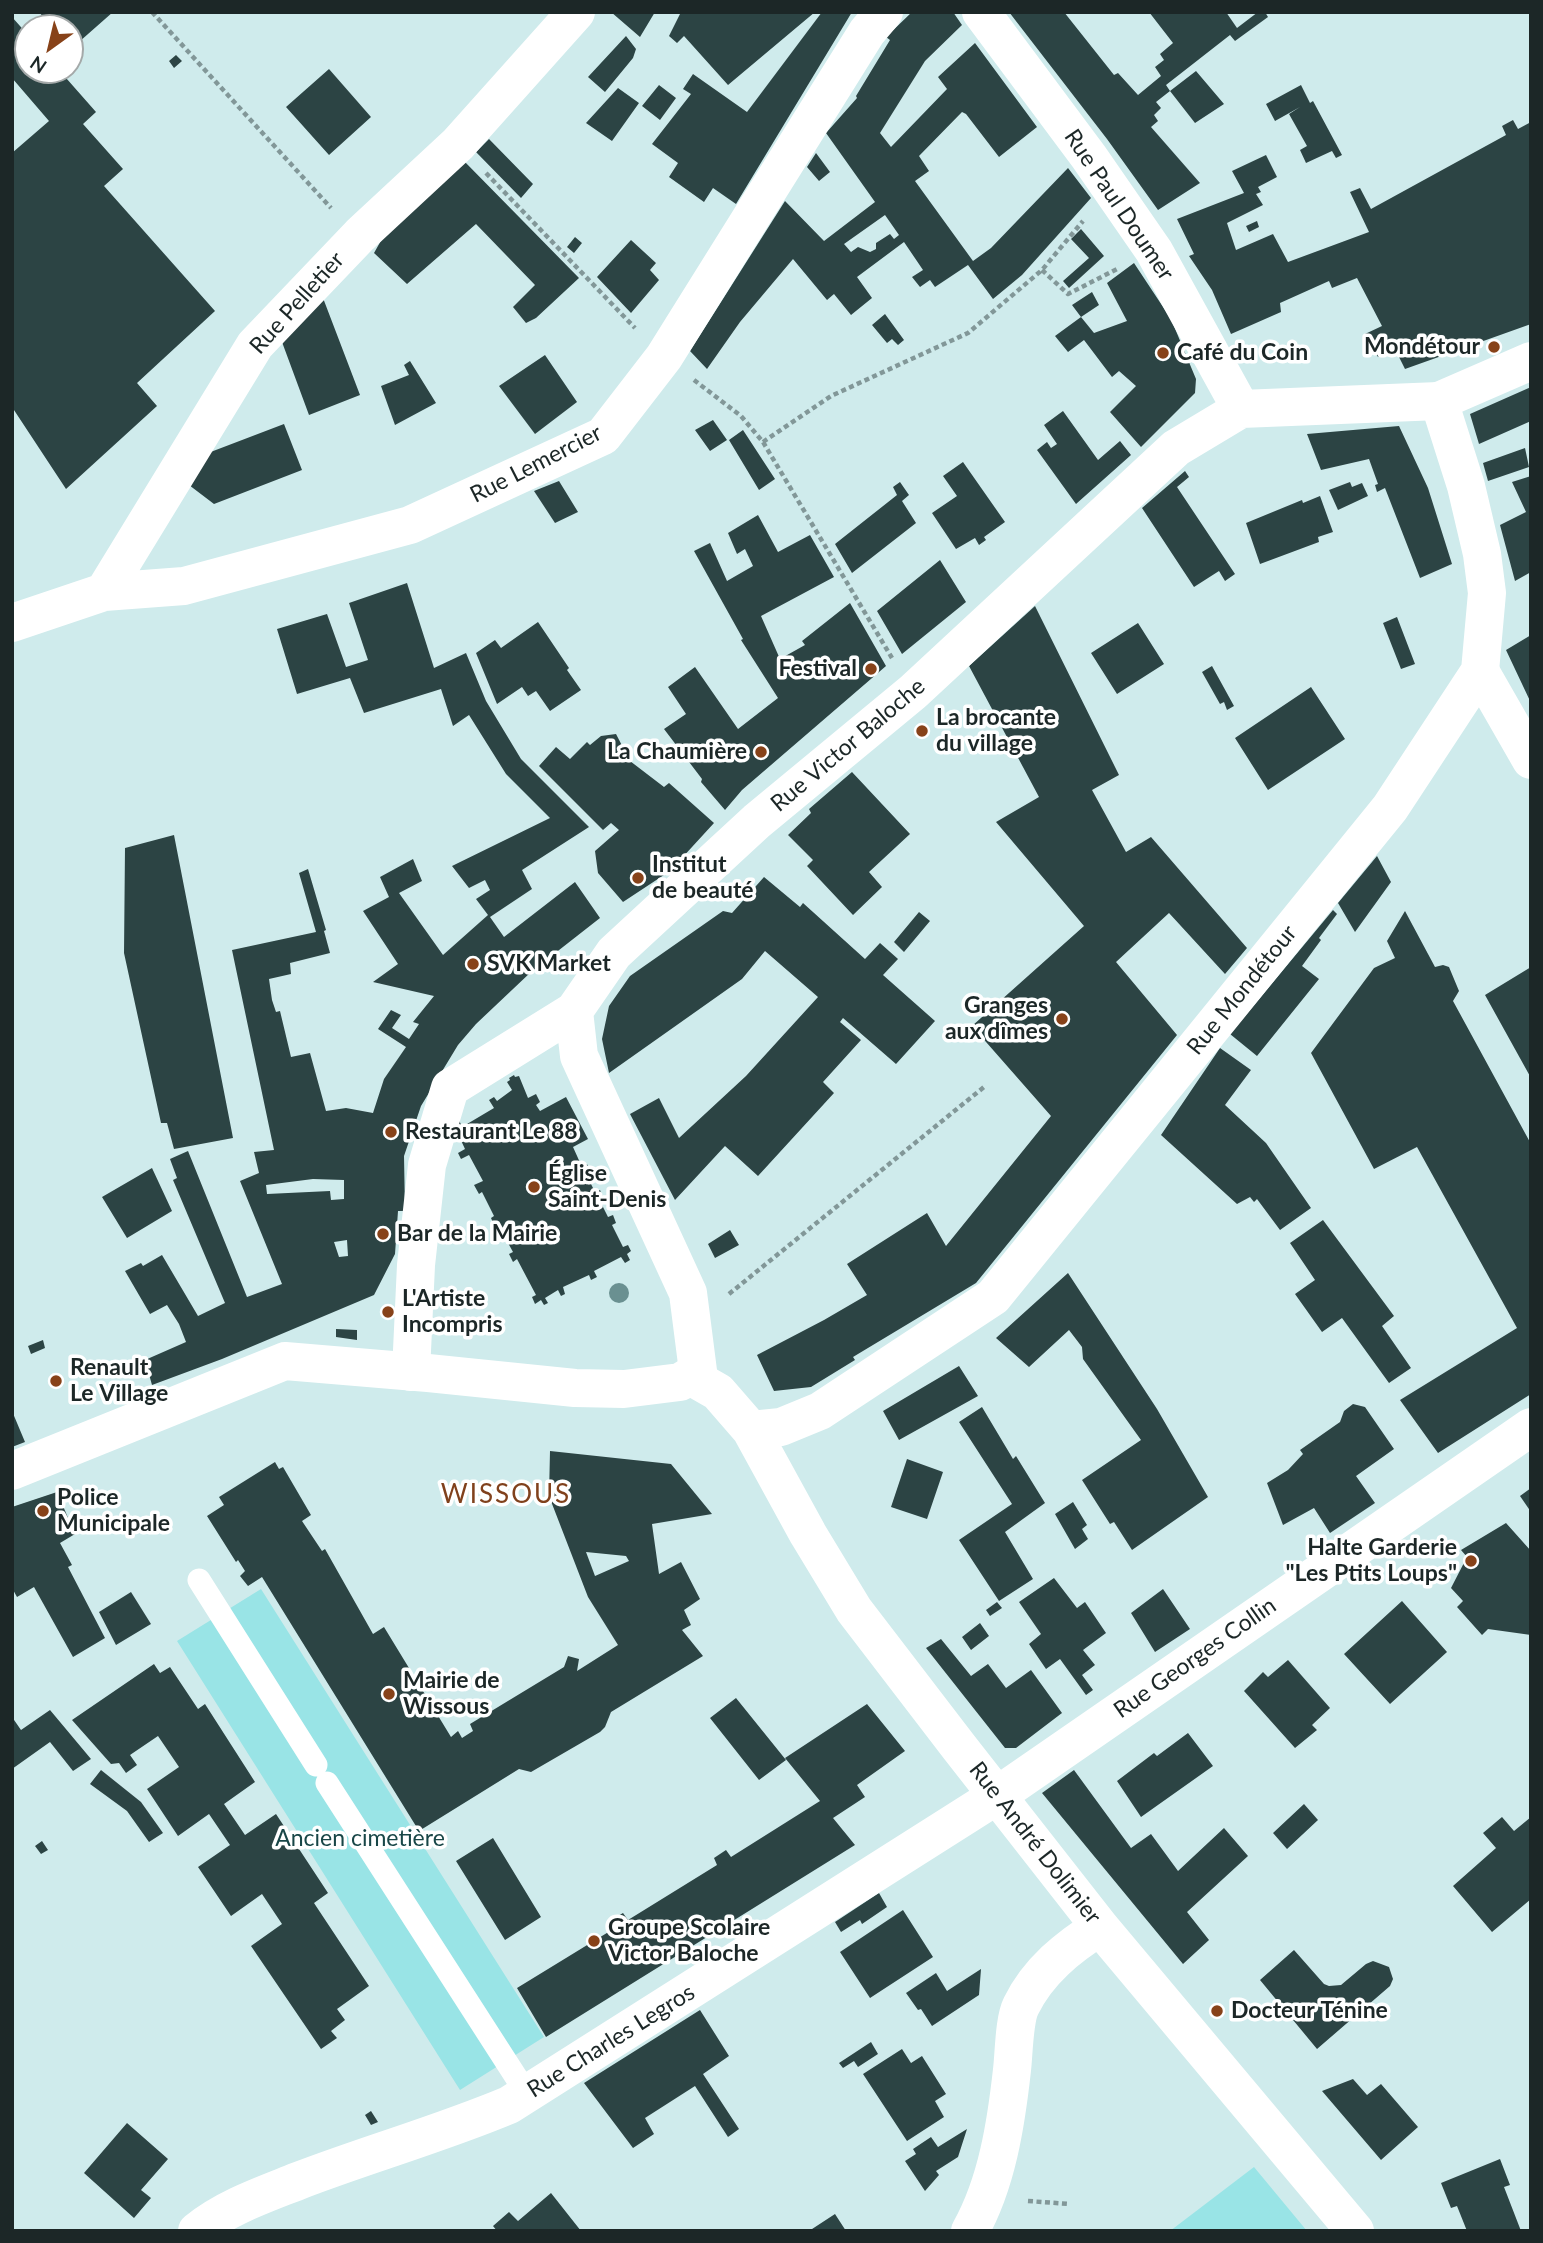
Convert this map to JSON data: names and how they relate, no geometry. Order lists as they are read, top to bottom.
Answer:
{
  "streets": {
    "street": [
      "Rue Paul Doumer",
      "Rue Pelletier",
      "Rue Lemercier",
      "Rue Victor Baloche",
      "Rue Mondétour",
      "Rue Georges Collin",
      "Rue André Dolimier",
      "Rue Charles Legros"
    ]
  },
  "crossings": [
    ["Rue Paul Doumer", "Rue Victor Baloche"],
    ["Rue Pelletier", "Rue Lemercier"],
    ["Rue Victor Baloche", "Rue Mondétour"],
    ["Rue Mondétour", "Rue André Dolimier"],
    ["Rue Georges Collin", "Rue André Dolimier"],
    ["Rue Georges Collin", "Rue Charles Legros"],
    ["Rue André Dolimier", "Rue Charles Legros"]
  ],
  "districts": ["WISSOUS"],
  "parks": ["Ancien cimetière"],
  "places": [
    "Mondétour",
    "Café du Coin",
    "Festival",
    "La brocante du village",
    "La Chaumière",
    "Institut de beauté",
    "SVK Market",
    "Granges aux dîmes",
    "Restaurant Le 88",
    "Église Saint-Denis",
    "Bar de la Mairie",
    "L'Artiste Incompris",
    "Renault Le Village",
    "Police Municipale",
    "Halte Garderie \"Les Ptits Loups\"",
    "Mairie de Wissous",
    "Groupe Scolaire Victor Baloche",
    "Docteur Ténine"
  ],
  "north": "bottom left"
}
